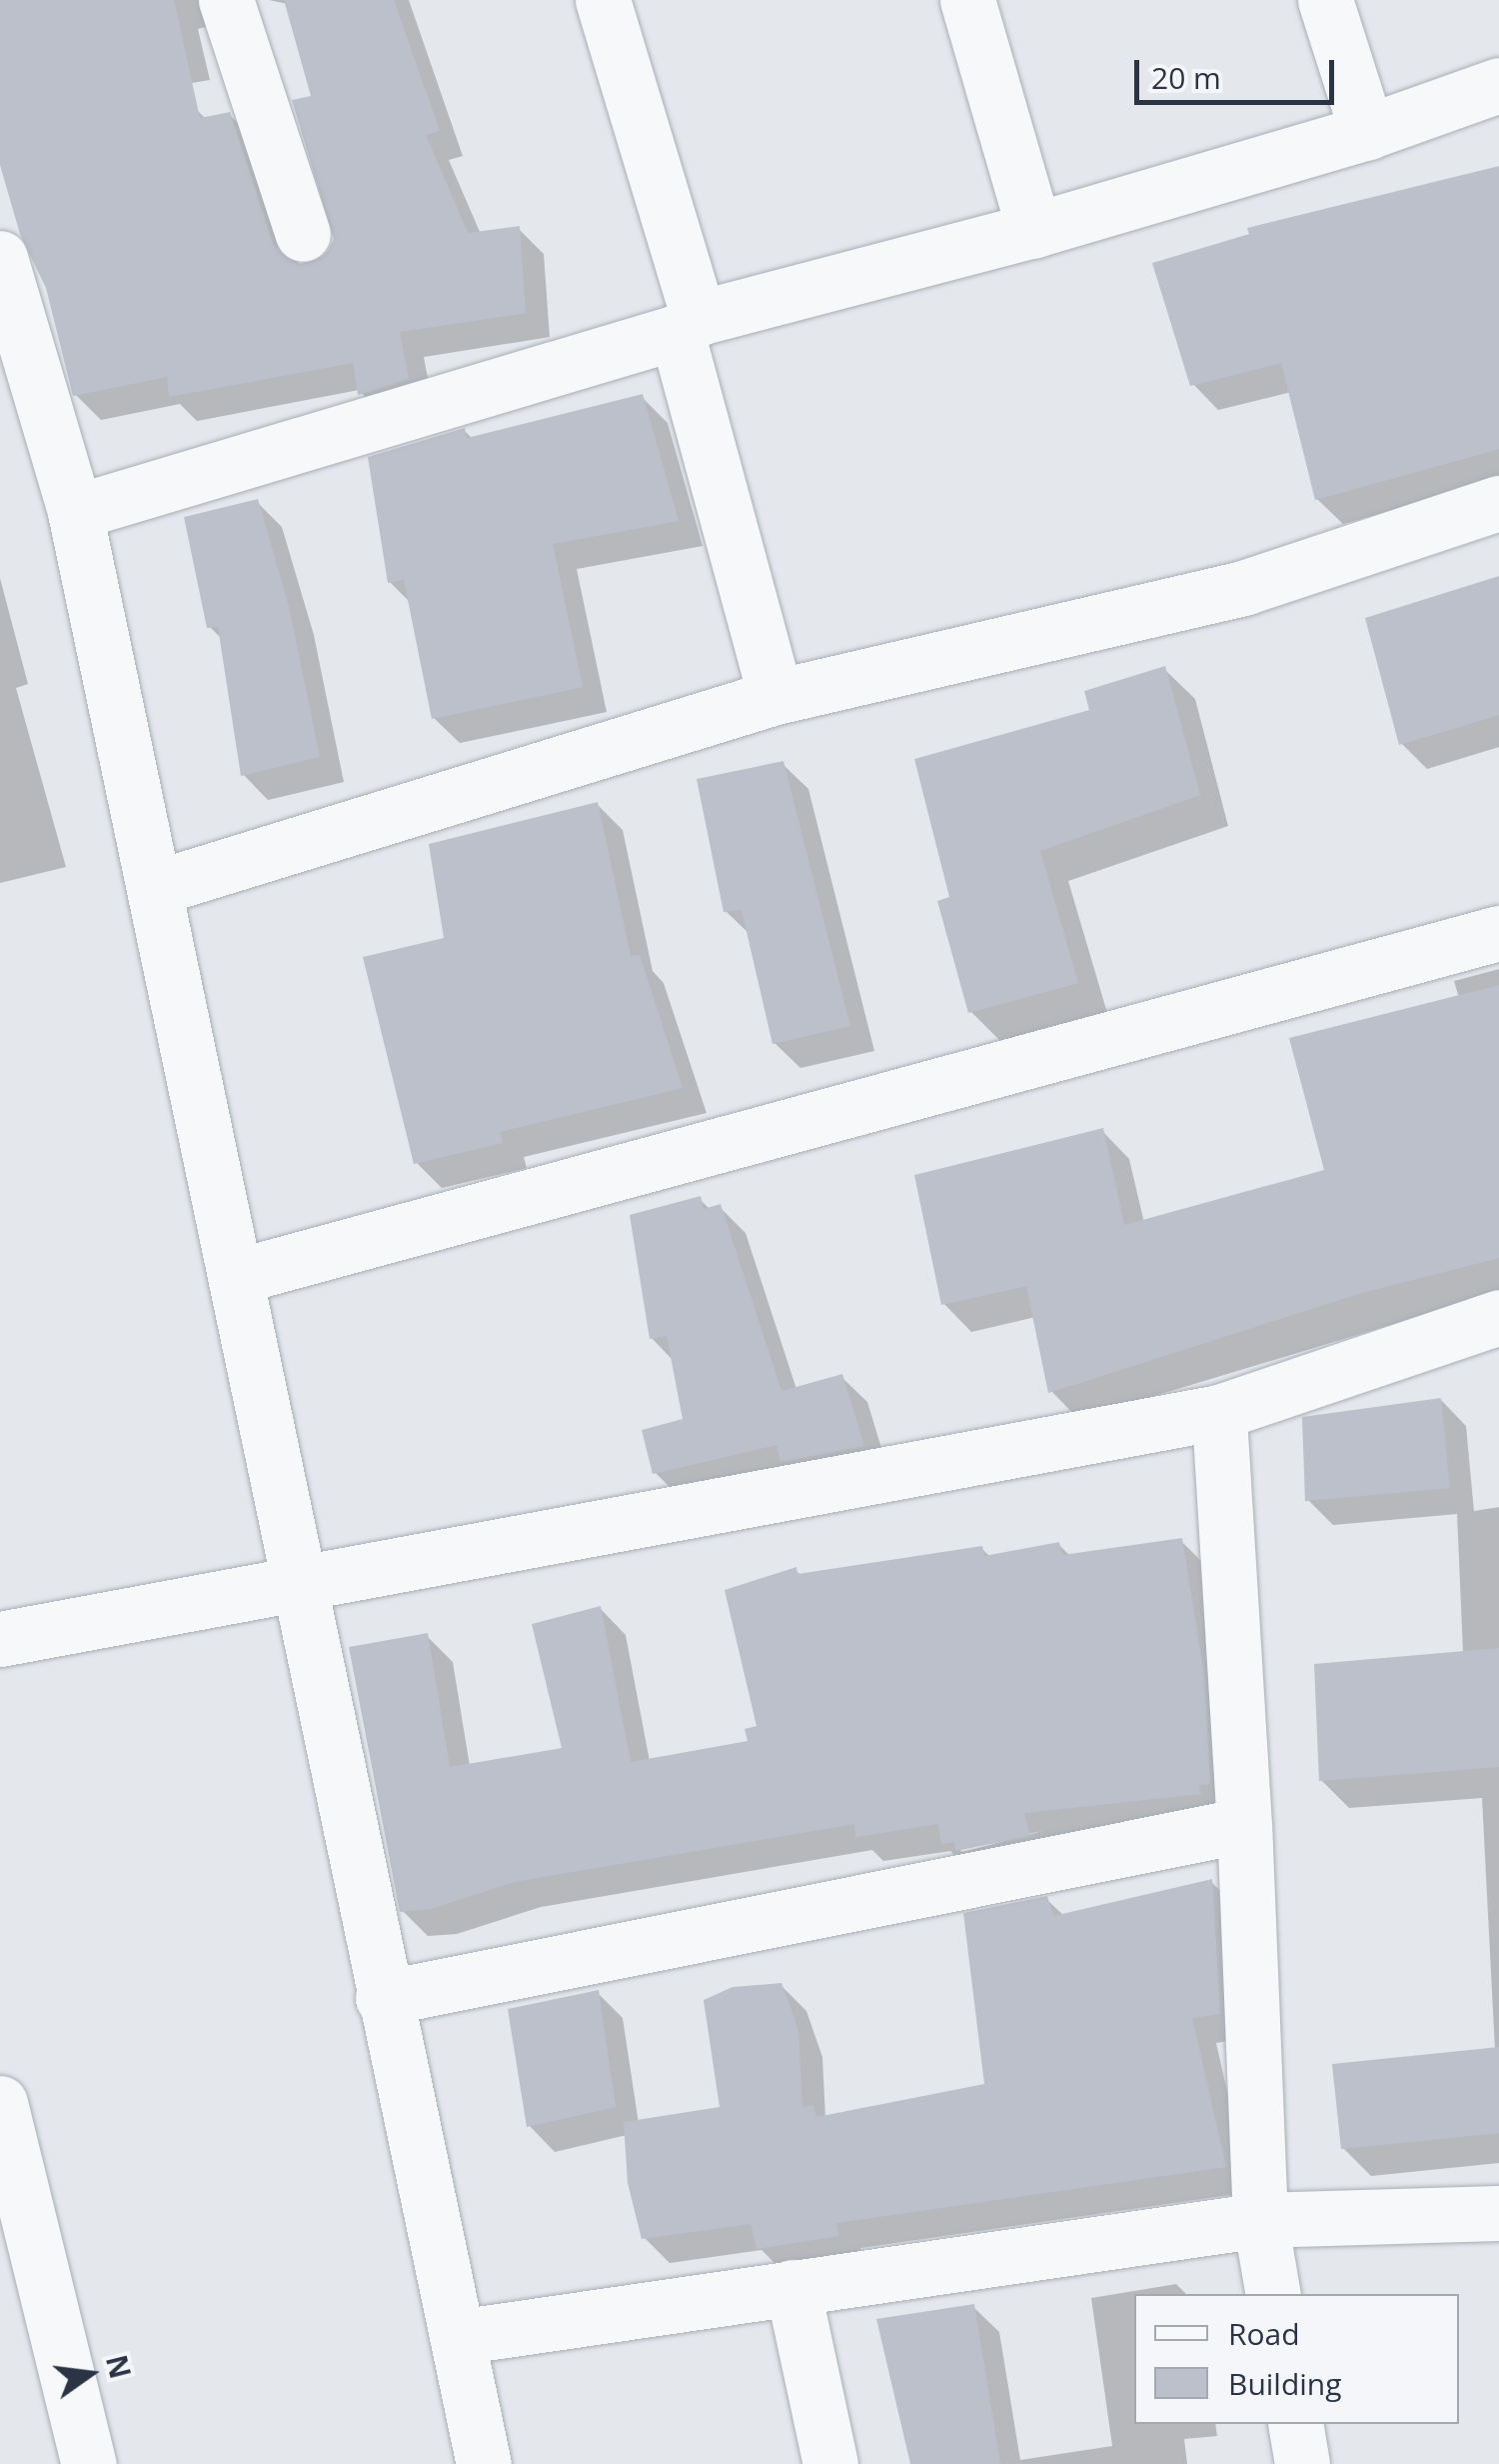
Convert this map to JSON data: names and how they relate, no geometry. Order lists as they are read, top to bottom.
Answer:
{
  "legend": ["Road", "Building"],
  "scale_bar": "20 m",
  "north": "right"
}
